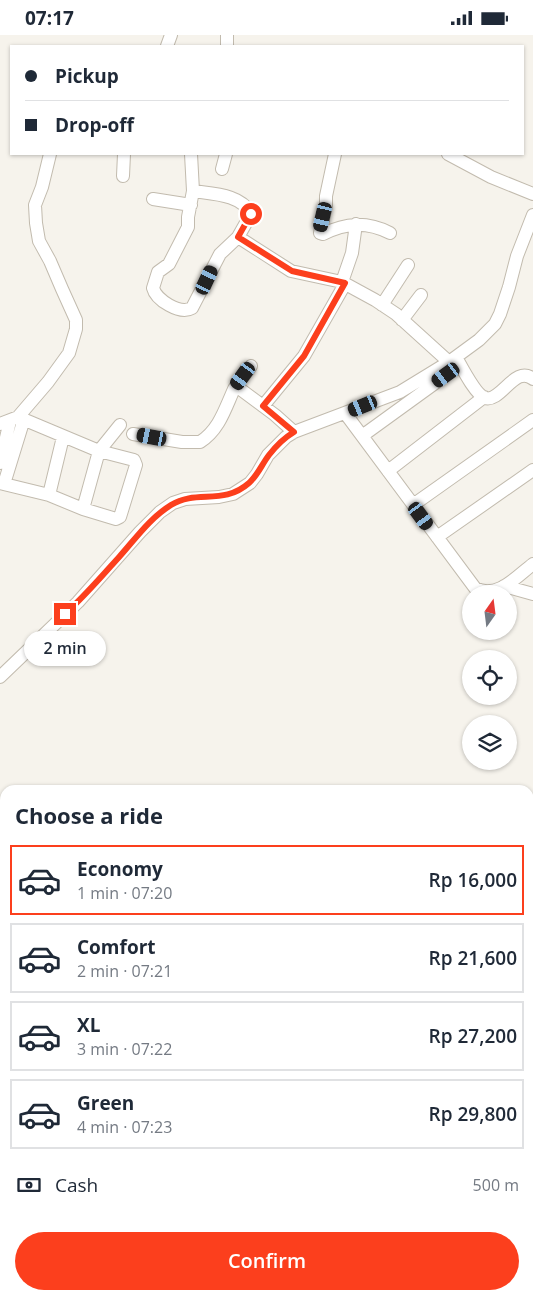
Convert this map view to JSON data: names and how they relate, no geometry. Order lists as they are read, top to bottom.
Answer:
{
  "north": "top",
  "page": {
    "status": "07:17",
    "banner": ["Pickup", "Drop-off"],
    "bubble": "2 min",
    "heading": "Choose a ride",
    "list": [
      {
        "name": "Economy",
        "note": "1 min · 07:20",
        "value": "Rp 16,000"
      },
      {
        "name": "Comfort",
        "note": "2 min · 07:21",
        "value": "Rp 21,600"
      },
      {
        "name": "XL",
        "note": "3 min · 07:22",
        "value": "Rp 27,200"
      },
      {
        "name": "Green",
        "note": "4 min · 07:23",
        "value": "Rp 29,800"
      }
    ],
    "pay": ["Cash", "500 m"],
    "buttons": "Confirm"
  }
}
